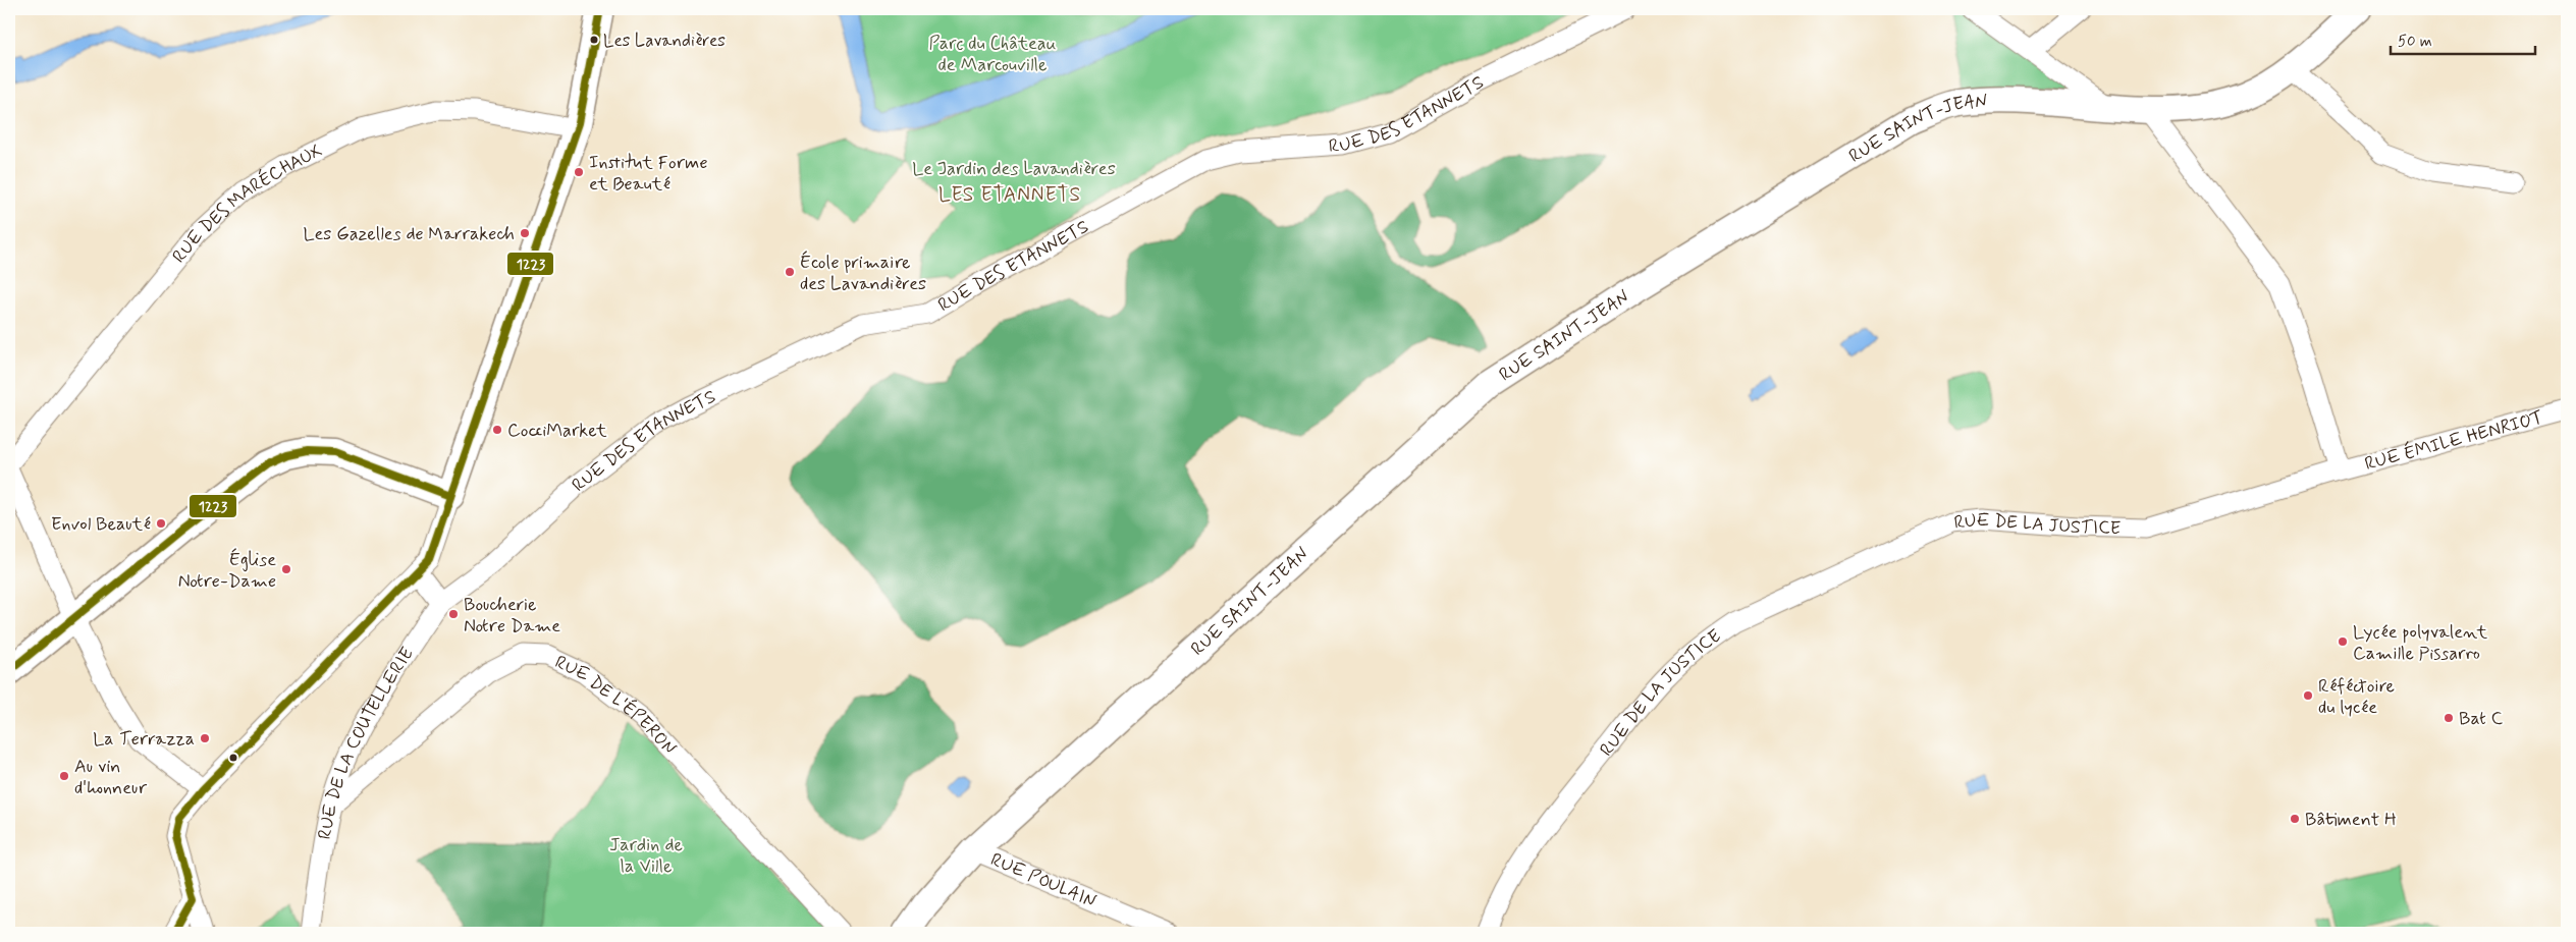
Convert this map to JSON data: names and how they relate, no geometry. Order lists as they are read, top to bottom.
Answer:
{
  "streets": {
    "street": [
      "RUE DES ETANNETS",
      "RUE SAINT-JEAN",
      "RUE DES MARÉCHAUX",
      "RUE ÉMILE HENRIOT",
      "RUE DE LA JUSTICE",
      "RUE DE L'ÉPERON",
      "RUE DE LA COUTELLERIE",
      "RUE POULAIN"
    ]
  },
  "crossings": [
    ["RUE DES ETANNETS", "RUE DE LA COUTELLERIE"],
    ["RUE SAINT-JEAN", "RUE POULAIN"],
    ["RUE ÉMILE HENRIOT", "RUE DE LA JUSTICE"],
    ["RUE DE L'ÉPERON", "RUE DE LA COUTELLERIE"]
  ],
  "districts": ["LES ETANNETS"],
  "parks": ["Parc du Château de Marcouville", "Le Jardin des Lavandières", "Jardin de la Ville"],
  "places": [
    "Les Lavandières",
    "Institut Forme et Beauté",
    "Les Gazelles de Marrakech",
    "École primaire des Lavandières",
    "CocciMarket",
    "Envol Beauté",
    "Église Notre-Dame",
    "Boucherie Notre Dame",
    "Lycée polyvalent Camille Pissarro",
    "Réféctoire du lycée",
    "Bat C",
    "La Terrazza",
    "Au vin d'honneur",
    "Bâtiment H"
  ],
  "lines": ["transit line 1223"],
  "scale_bar": "50 m"
}
